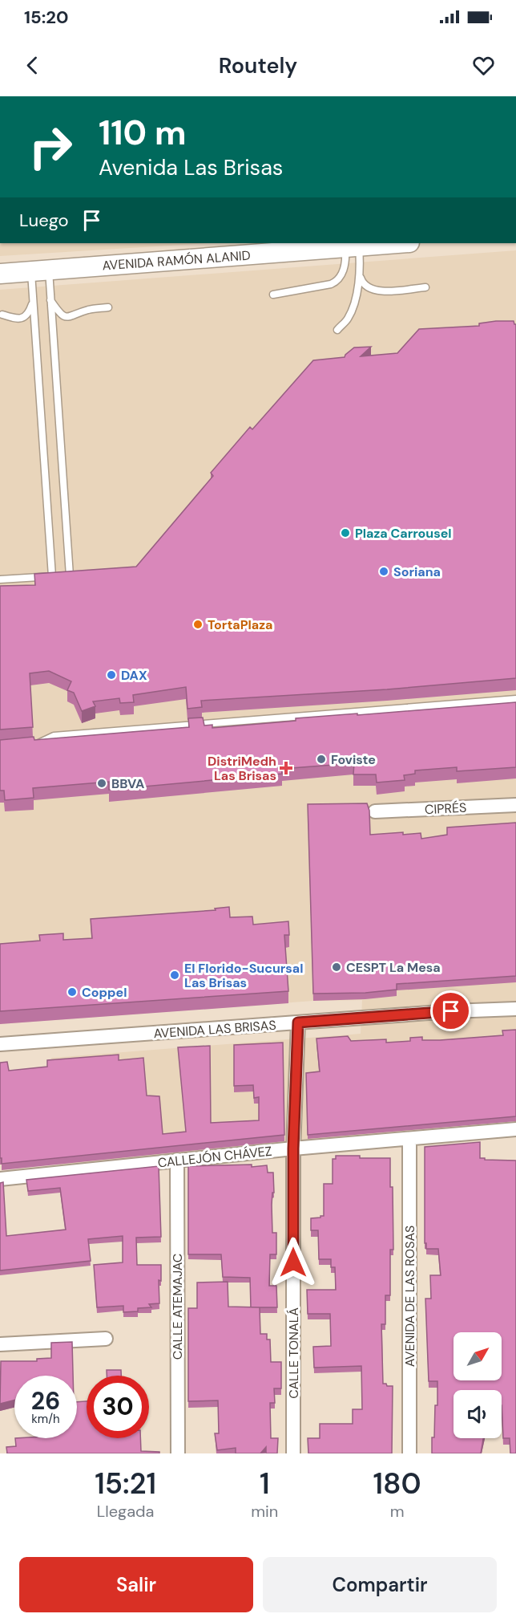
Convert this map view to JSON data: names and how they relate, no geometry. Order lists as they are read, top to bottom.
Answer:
{
  "streets": {
    "street": [
      "AVENIDA RAMÓN ALANID",
      "CIPRÉS",
      "AVENIDA LAS BRISAS",
      "CALLEJÓN CHÁVEZ",
      "AVENIDA DE LAS ROSAS",
      "CALLE ATEMAJAC",
      "CALLE TONALÁ"
    ]
  },
  "crossings": [
    ["AVENIDA LAS BRISAS", "CALLE TONALÁ"],
    ["CALLEJÓN CHÁVEZ", "AVENIDA DE LAS ROSAS"],
    ["CALLEJÓN CHÁVEZ", "CALLE ATEMAJAC"],
    ["CALLEJÓN CHÁVEZ", "CALLE TONALÁ"]
  ],
  "places": {
    "other": [
      "Plaza Carrousel",
      "Soriana",
      "TortaPlaza",
      "DAX",
      "Foviste",
      "BBVA",
      "CESPT La Mesa",
      "El Florido-Sucursal Las Brisas",
      "Coppel"
    ],
    "health": ["DistriMedh Las Brisas"]
  },
  "north": "top right",
  "page": {
    "status": "15:20",
    "header": "Routely",
    "turn": ["110 m", "Avenida Las Brisas"],
    "then": "Luego",
    "speed": "26 km/h",
    "limit": "30",
    "eta": [
      "15:21",
      "Llegada",
      "1",
      "min",
      "180",
      "m"
    ],
    "buttons": ["Salir", "Compartir"]
  }
}
